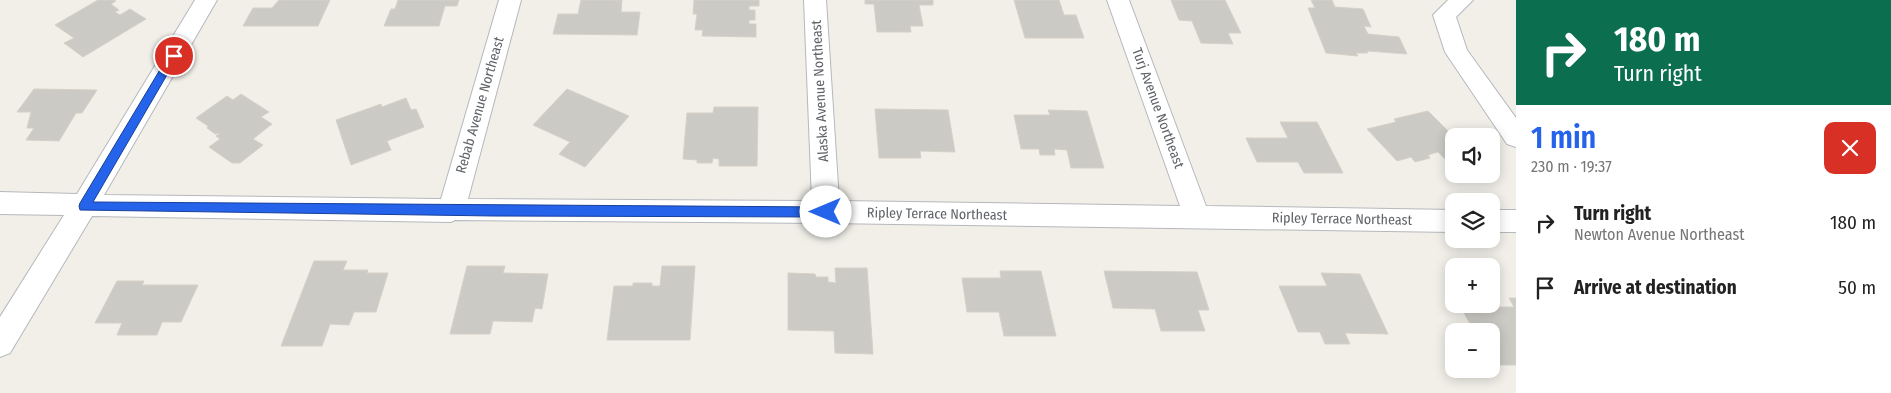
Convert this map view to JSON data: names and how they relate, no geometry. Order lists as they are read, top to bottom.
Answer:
{
  "streets": {
    "street": [
      "Alaska Avenue Northeast",
      "Rebab Avenue Northeast",
      "Turj Avenue Northeast",
      "Ripley Terrace Northeast"
    ]
  },
  "crossings": [
    ["Alaska Avenue Northeast", "Ripley Terrace Northeast"],
    ["Rebab Avenue Northeast", "Ripley Terrace Northeast"],
    ["Turj Avenue Northeast", "Ripley Terrace Northeast"]
  ],
  "page": {
    "turn": ["180 m", "Turn right"],
    "heading": ["1 min", "230 m · 19:37"],
    "map_buttons": ["+", "−"],
    "list": [
      {
        "name": "Turn right",
        "note": "Newton Avenue Northeast",
        "value": "180 m"
      },
      {
        "name": "Arrive at destination",
        "value": "50 m"
      }
    ]
  }
}
